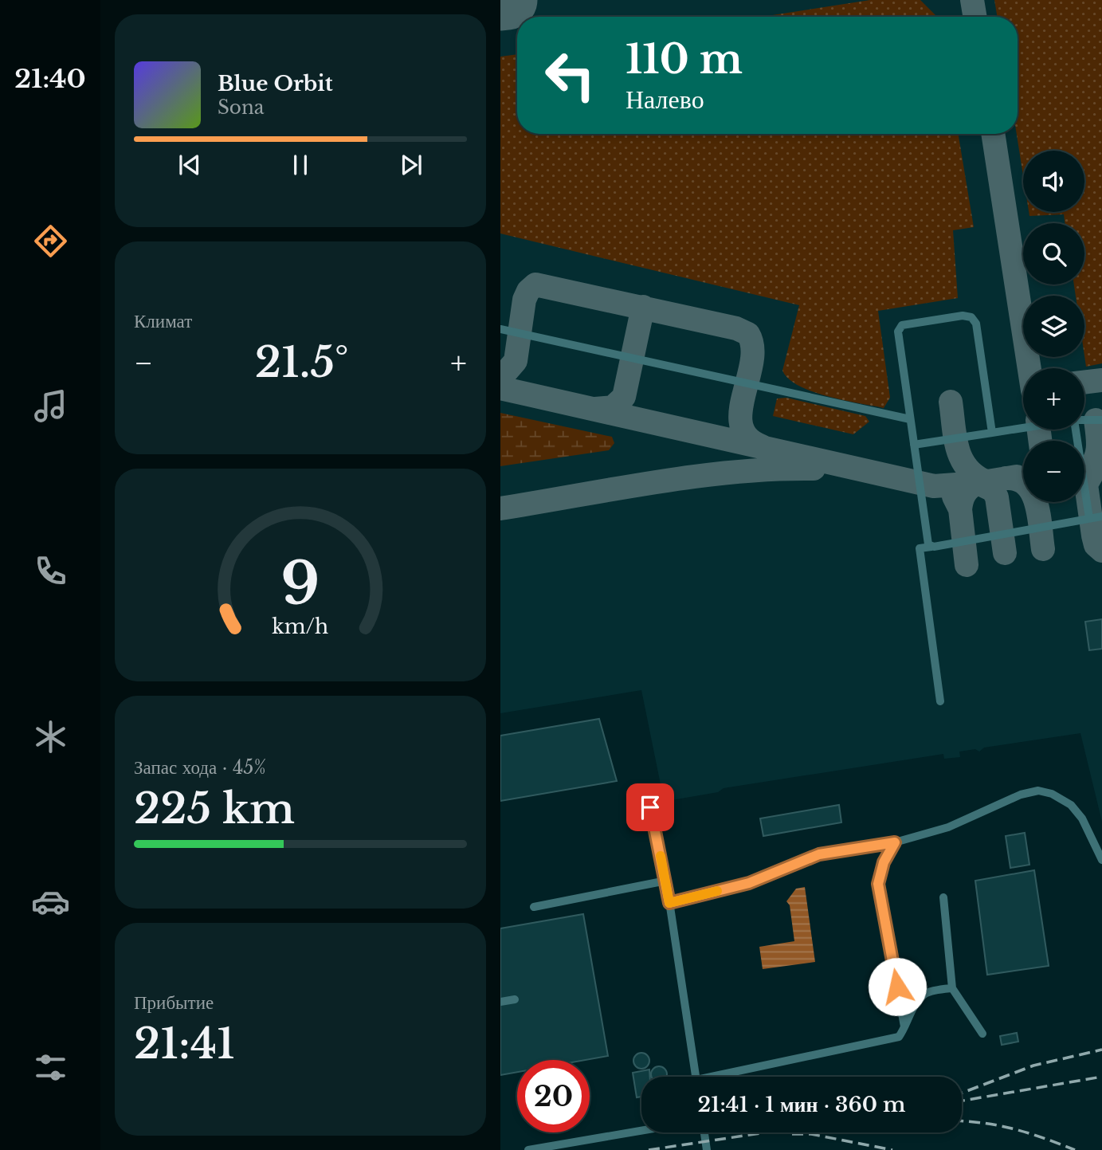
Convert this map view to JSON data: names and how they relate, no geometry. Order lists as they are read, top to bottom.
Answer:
{
  "page": {
    "tabs": "21:40",
    "turn": ["110 m", "Налево"],
    "song": ["Blue Orbit", "Sona"],
    "map_buttons": ["+", "−"],
    "tile": [
      "Климат",
      ["Запас хода · 45%", "225 km"],
      ["Прибытие", "21:41"]
    ],
    "heat": ["−", "21.5°", "+"],
    "limit": "20",
    "trip": "21:41 · 1 мин · 360 m",
    "gauge": ["9", "km/h"]
  }
}
